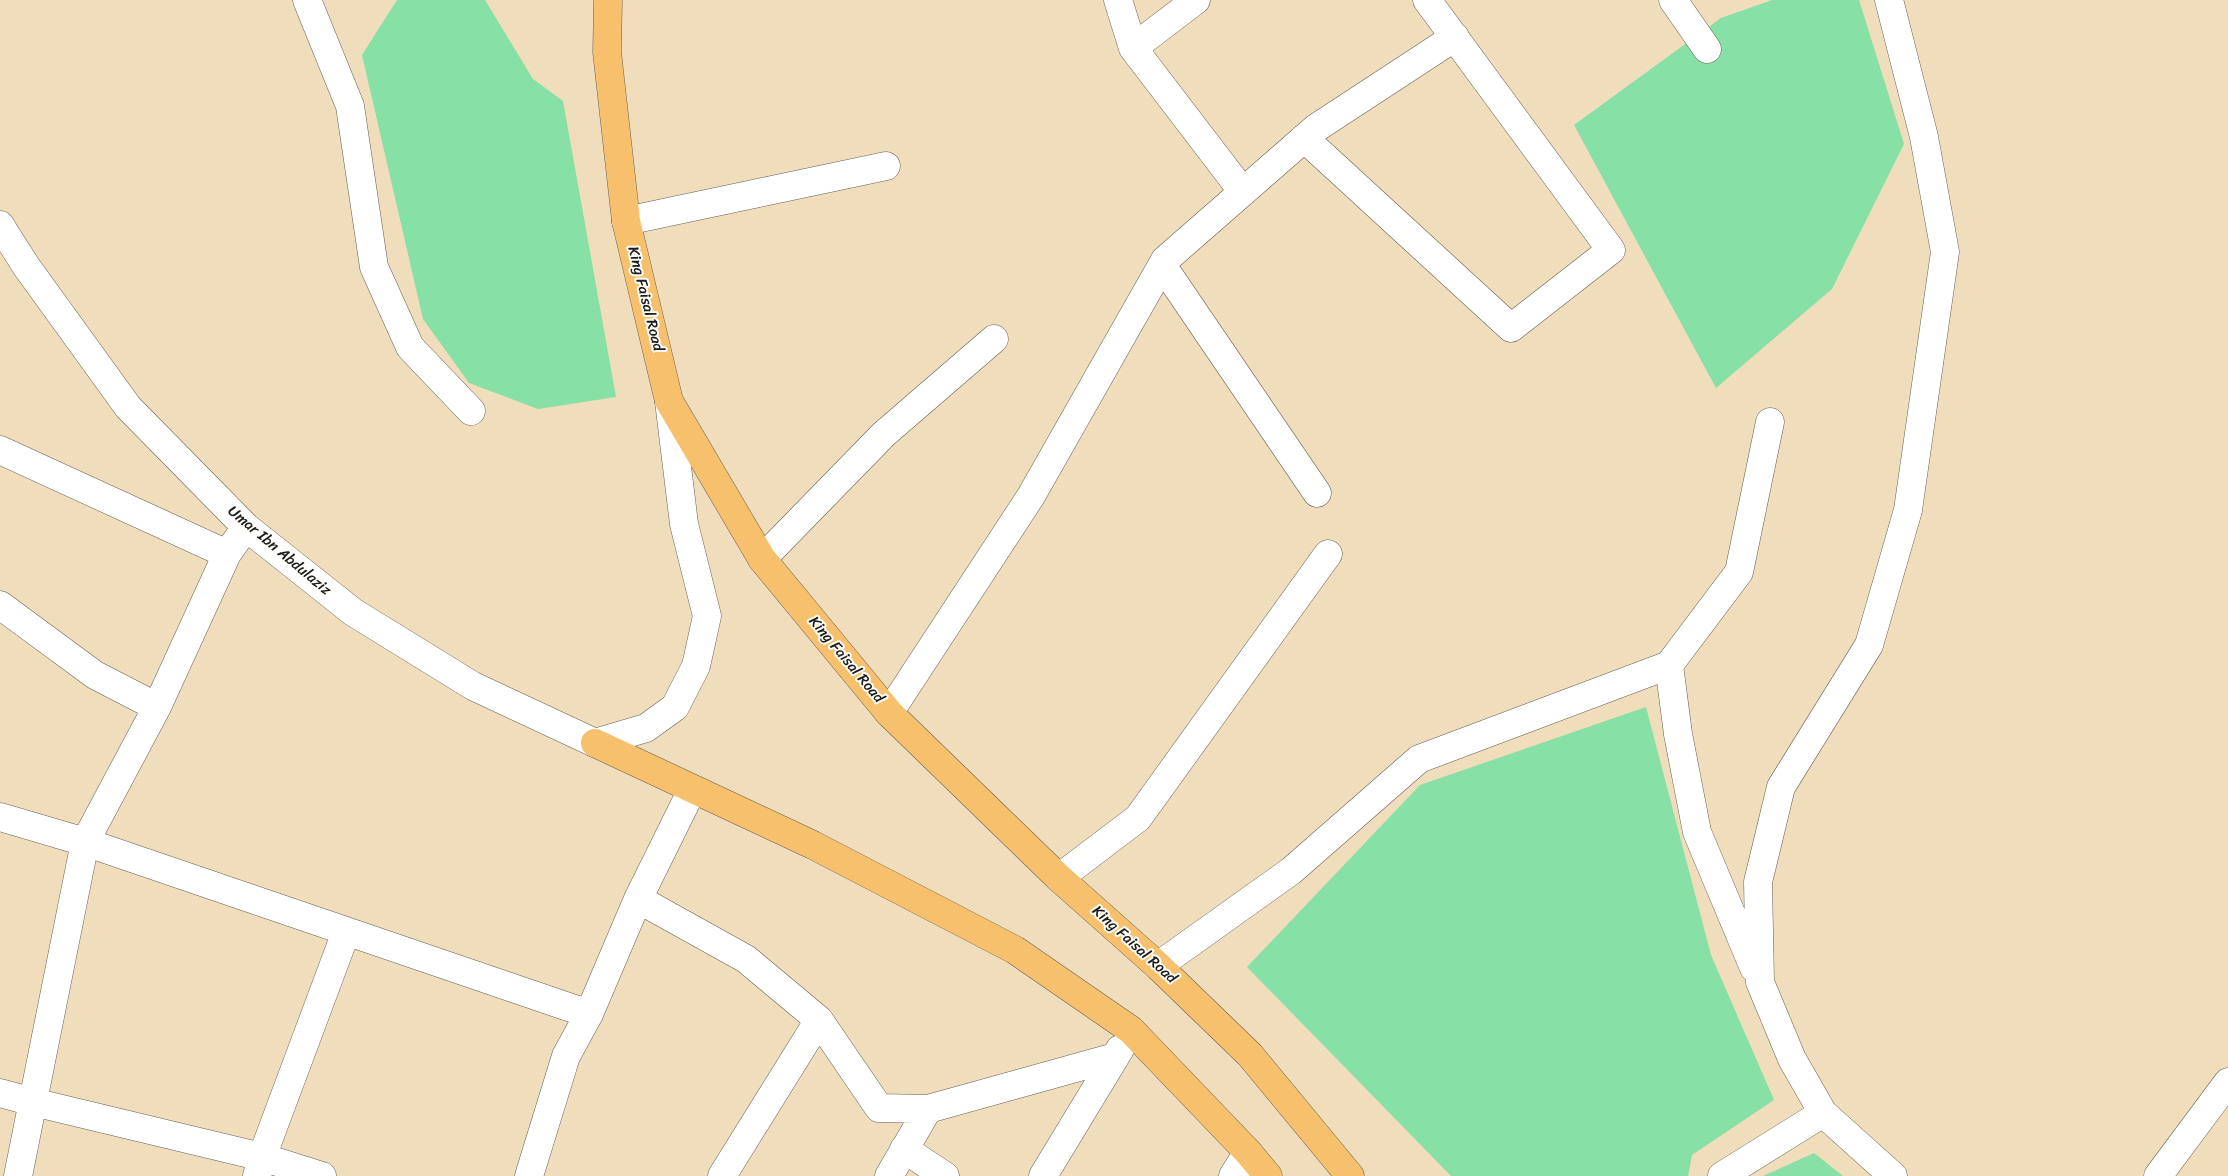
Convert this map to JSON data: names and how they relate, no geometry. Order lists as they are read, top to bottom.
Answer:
{
  "streets": {
    "main road": ["King Faisal Road"],
    "street": ["Umar Ibn Abdulaziz"]
  }
}
